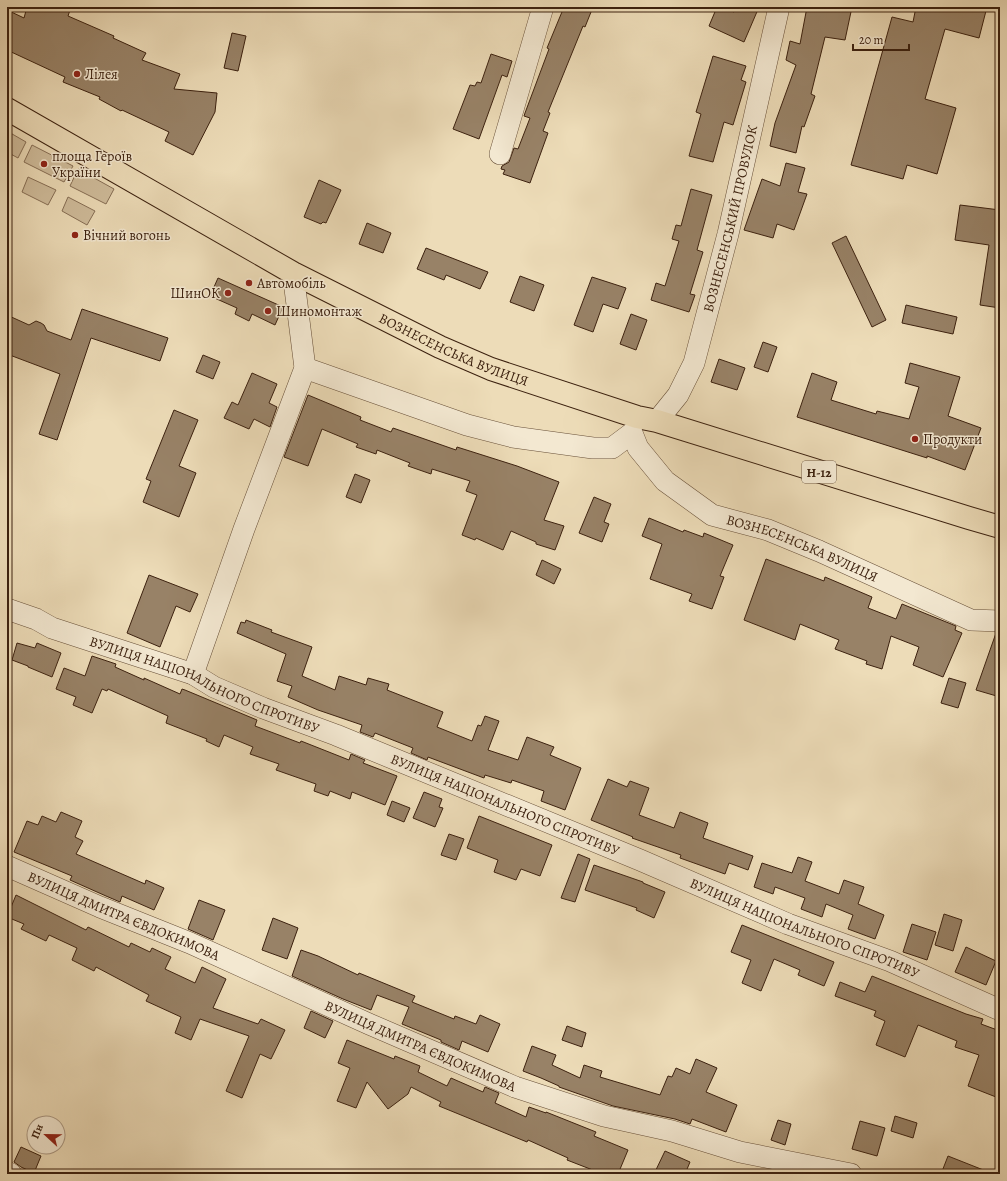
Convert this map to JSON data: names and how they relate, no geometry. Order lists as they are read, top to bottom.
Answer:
{
  "streets": {
    "main road": ["ВОЗНЕСЕНСЬКА ВУЛИЦЯ", "Н-12"],
    "street": ["ВОЗНЕСЕНСЬКИЙ ПРОВУЛОК", "ВУЛИЦЯ НАЦІОНАЛЬНОГО СПРОТИВУ", "ВУЛИЦЯ ДМИТРА ЄВДОКИМОВА"]
  },
  "crossings": [
    ["ВОЗНЕСЕНСЬКИЙ ПРОВУЛОК", "ВОЗНЕСЕНСЬКА ВУЛИЦЯ"]
  ],
  "places": [
    "Лілея",
    "площа Героїв України",
    "Вічний вогонь",
    "Автомобіль",
    "ШинОК",
    "Шиномонтаж",
    "Продукти"
  ],
  "scale_bar": "20 m",
  "north": "left"
}
